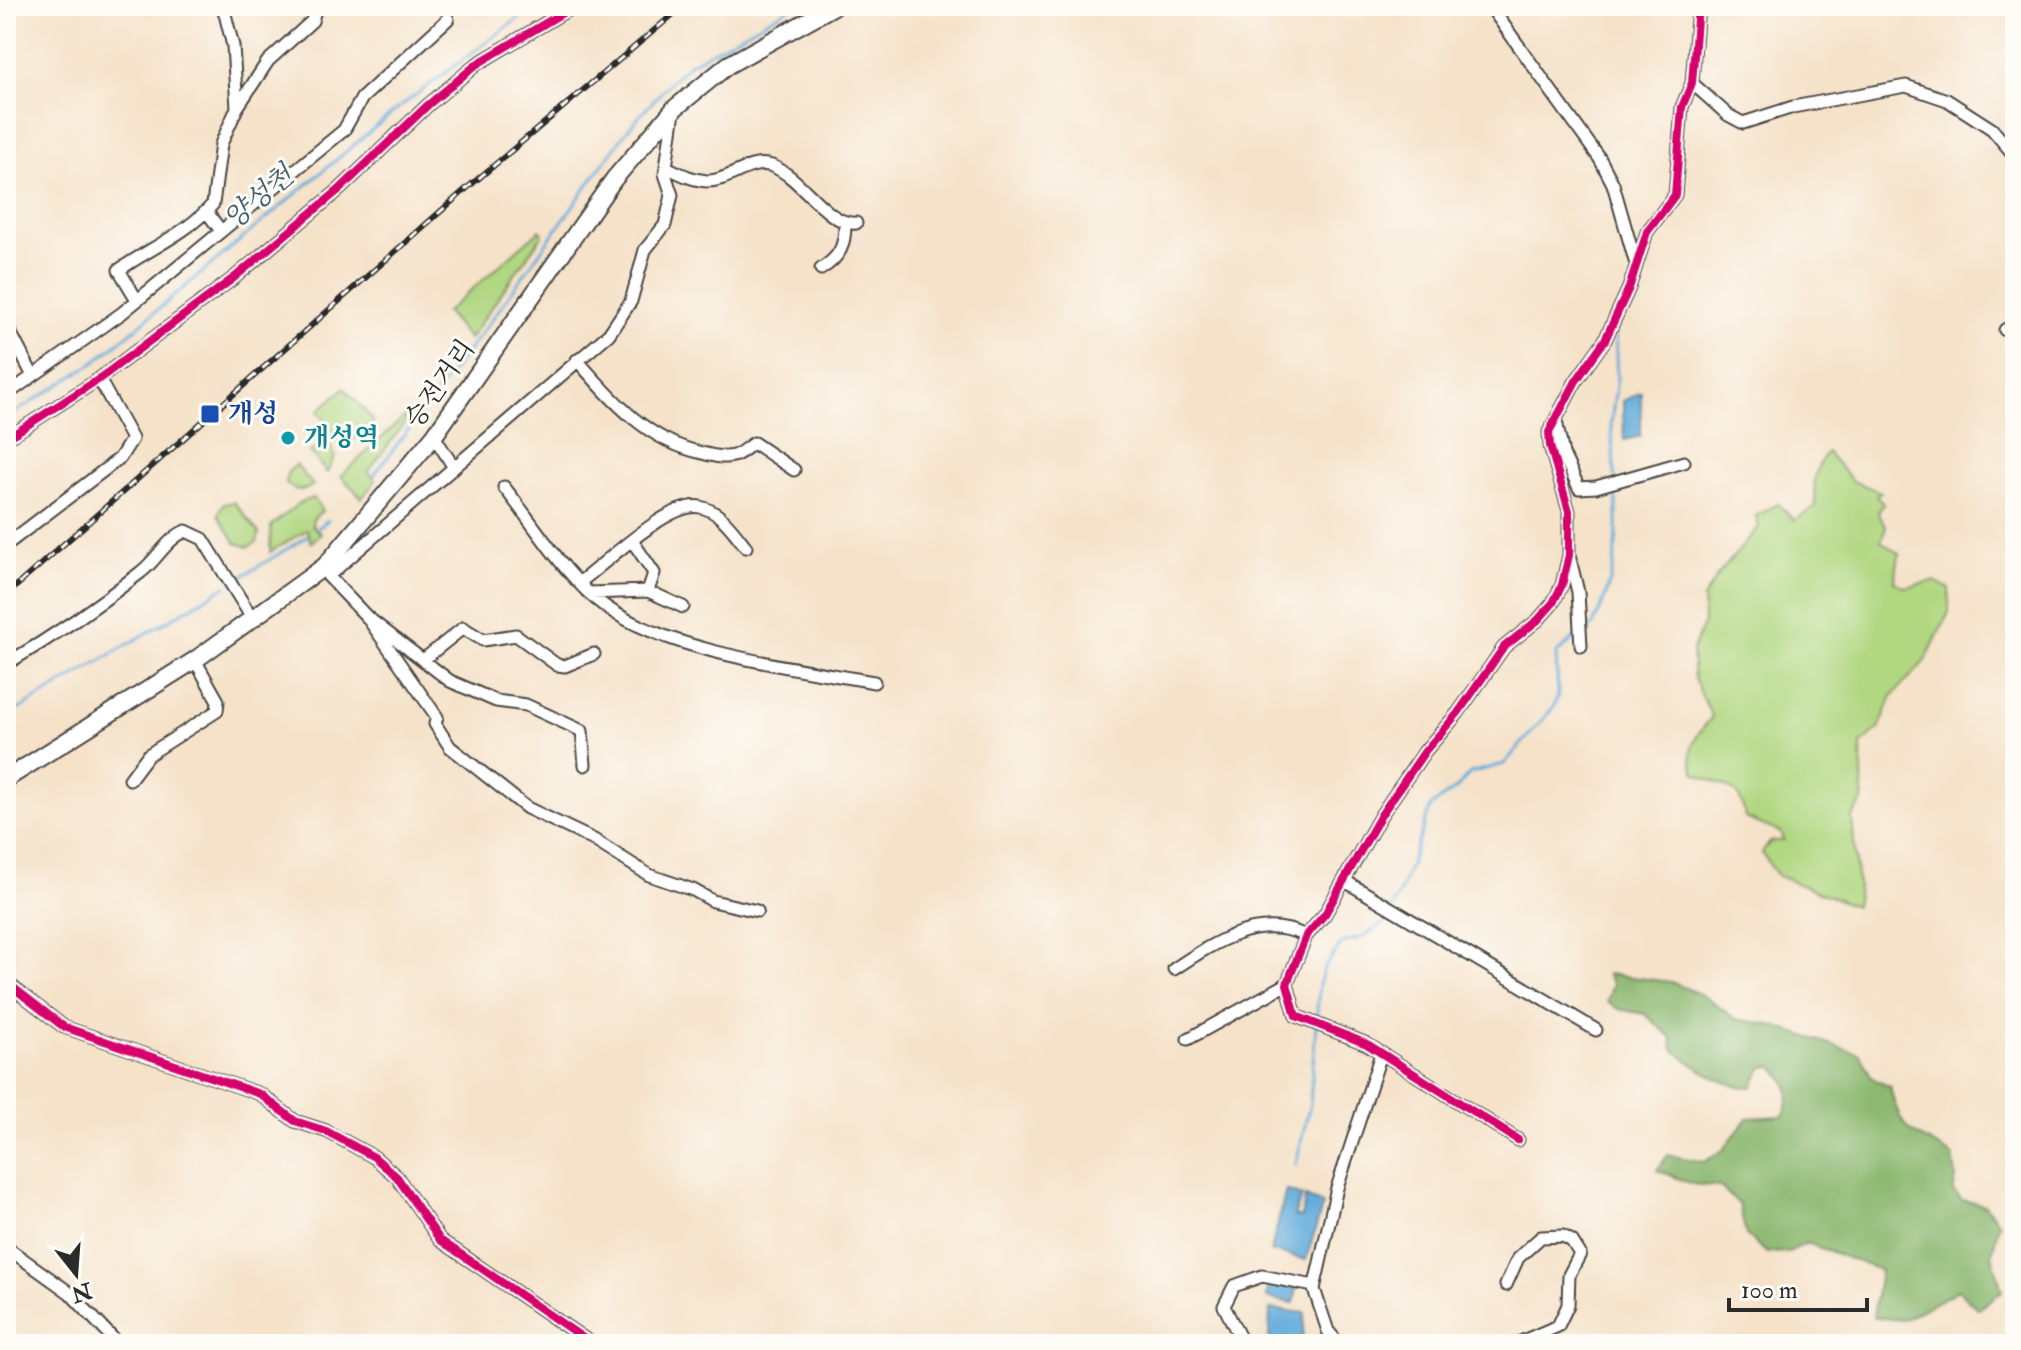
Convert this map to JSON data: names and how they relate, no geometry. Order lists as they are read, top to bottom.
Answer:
{
  "streets": {
    "main road": ["승전거리"]
  },
  "water": ["양성천"],
  "places": {
    "transit": ["개성"],
    "other": ["개성역"]
  },
  "scale_bar": "100 m",
  "north": "bottom"
}
